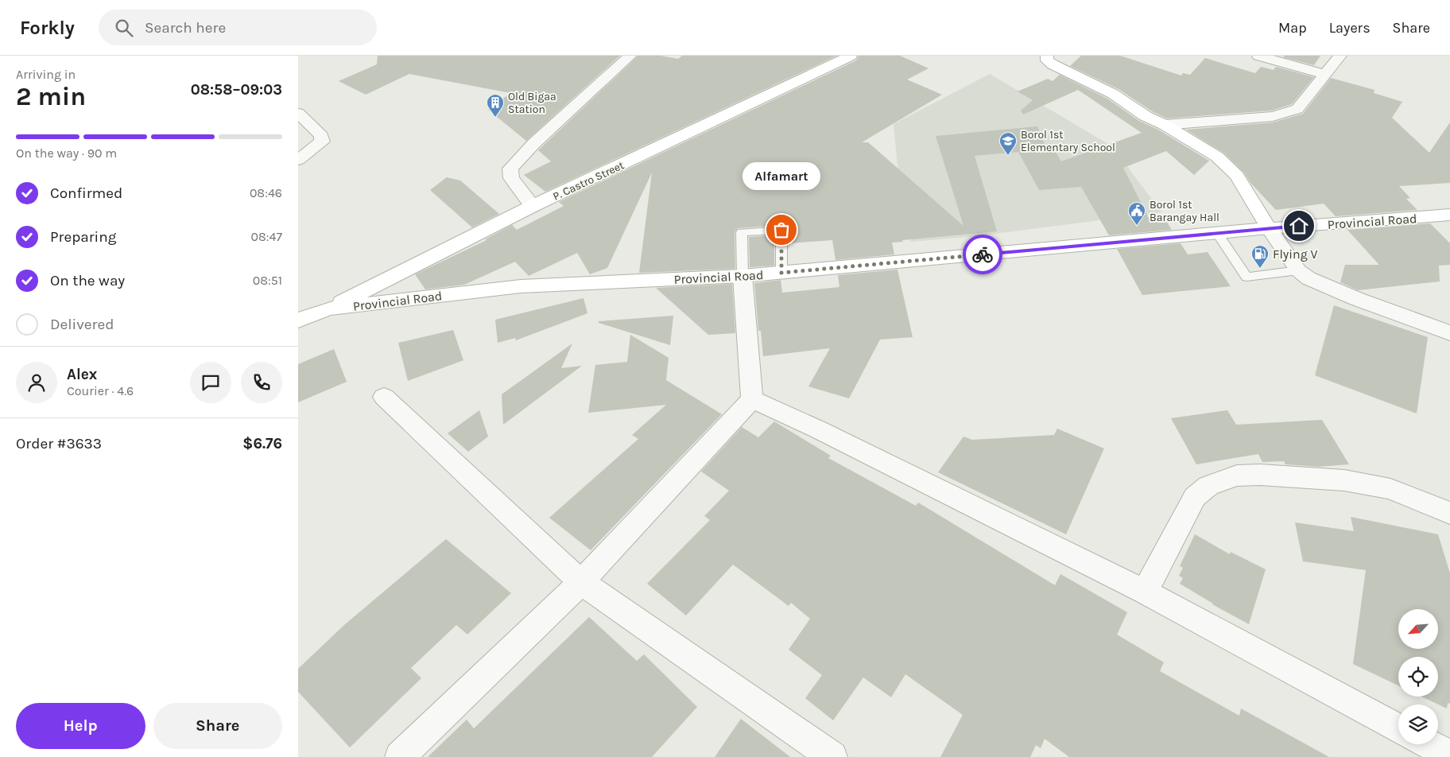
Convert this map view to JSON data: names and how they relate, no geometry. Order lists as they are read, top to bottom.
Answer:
{
  "streets": {
    "main road": ["P. Castro Street", "Provincial Road"]
  },
  "crossings": [
    ["P. Castro Street", "Provincial Road"]
  ],
  "places": {
    "building": ["Old Bigaa Station"],
    "school or university": ["Borol 1st Elementary School"],
    "public building": ["Borol 1st Barangay Hall"],
    "other": ["Alfamart"],
    "fuel station": ["Flying V"]
  },
  "north": "bottom left",
  "page": {
    "header": "Forkly",
    "search": "Search here",
    "nav": ["Map", "Layers", "Share"],
    "heading": ["2 min", "Arriving in", "08:58–09:03"],
    "panel": [
      "Alex",
      "Courier · 4.6",
      "Order #3633",
      "$6.76"
    ],
    "bar": "On the way · 90 m",
    "bubble": "Alfamart",
    "list": [
      ["Confirmed", "08:46"],
      ["Preparing", "08:47"],
      ["On the way", "08:51"],
      "Delivered"
    ],
    "buttons": ["Help", "Share"]
  }
}
